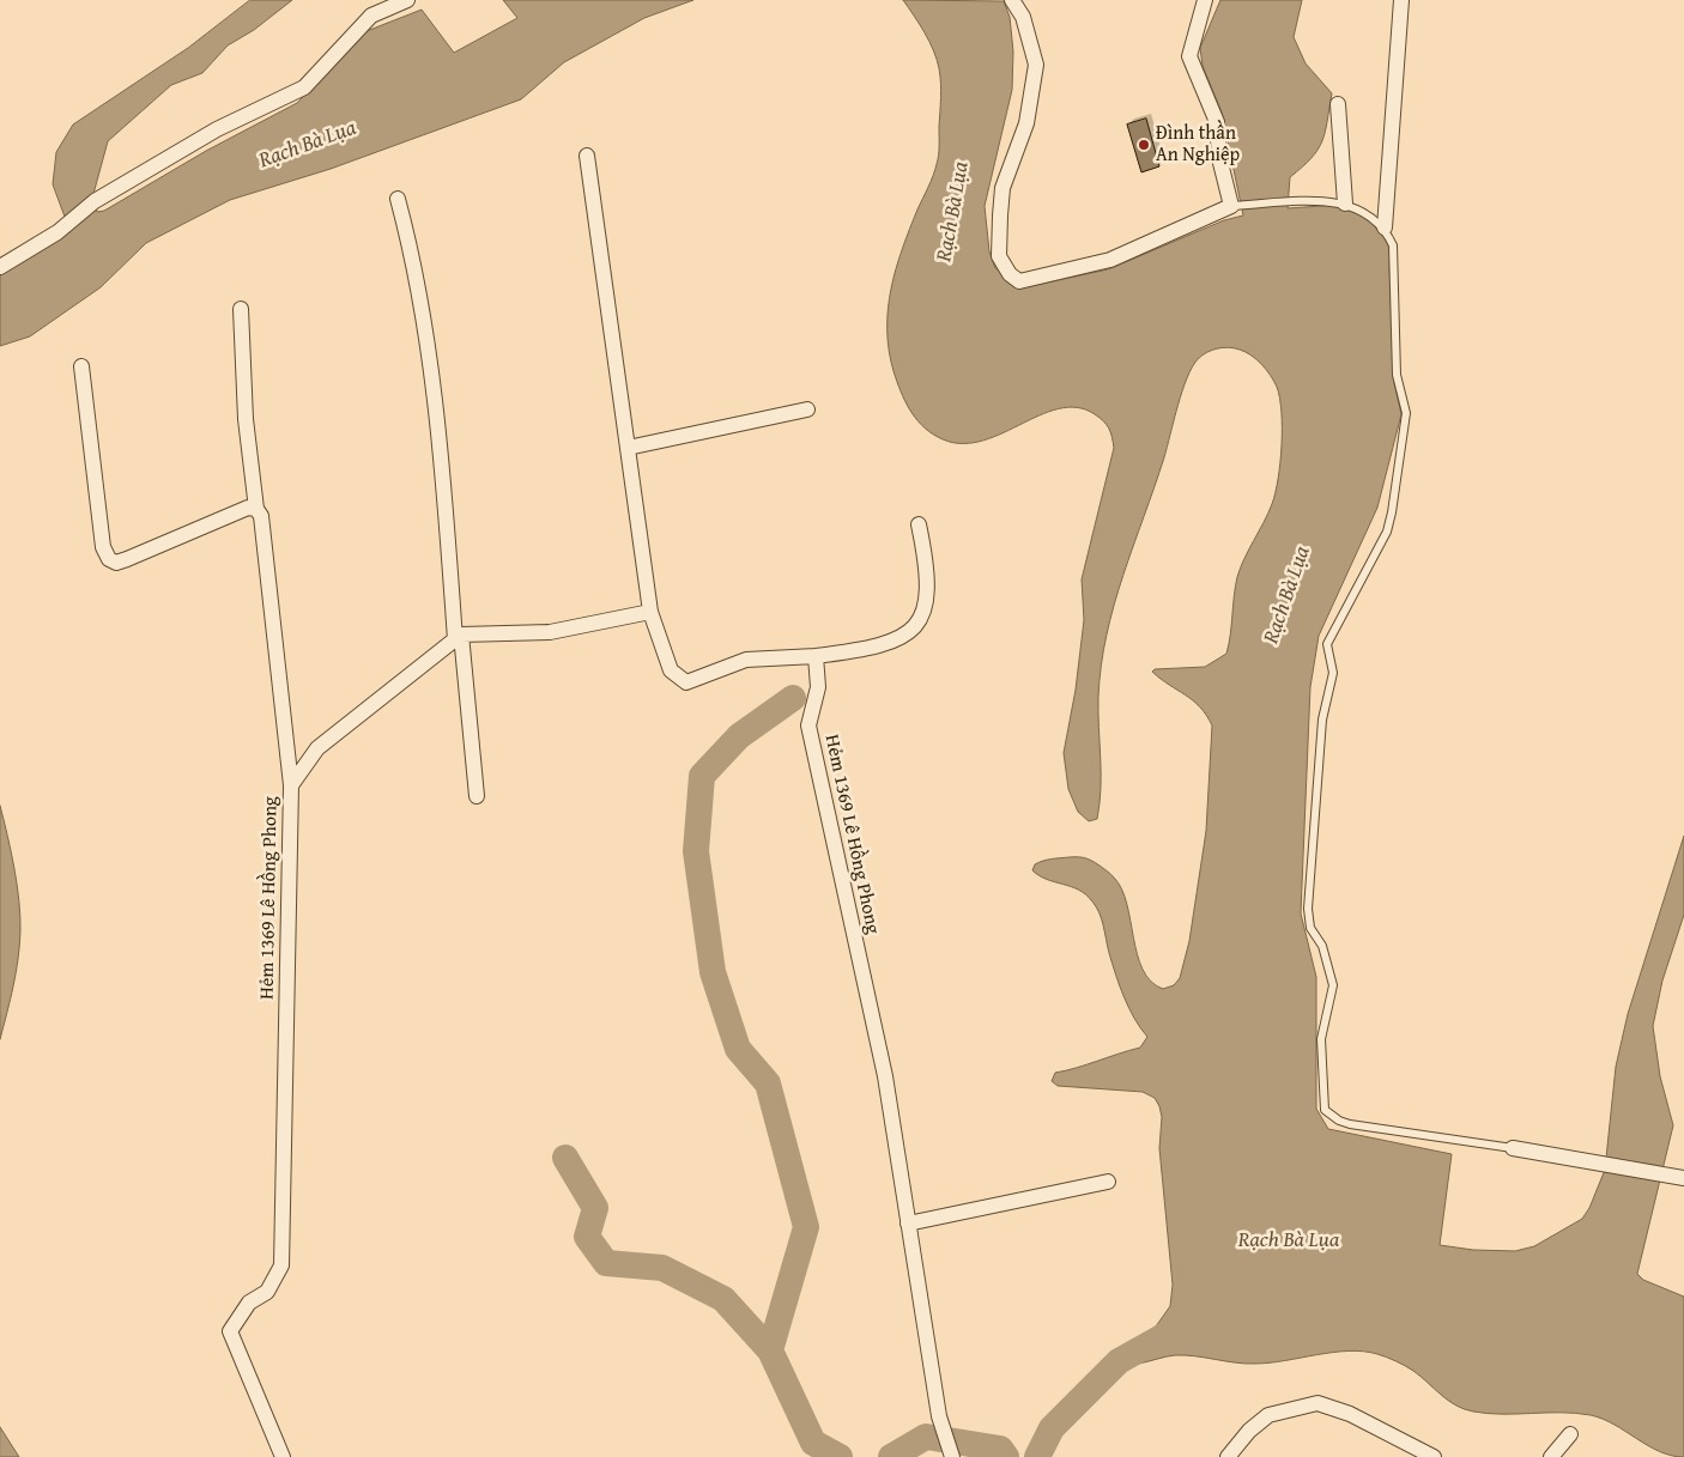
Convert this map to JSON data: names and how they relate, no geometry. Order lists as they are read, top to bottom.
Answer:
{
  "streets": {
    "street": ["Hẻm 1369 Lê Hồng Phong"]
  },
  "water": ["Rạch Bà Lụa"],
  "places": ["Đình thần An Nghiệp"]
}
